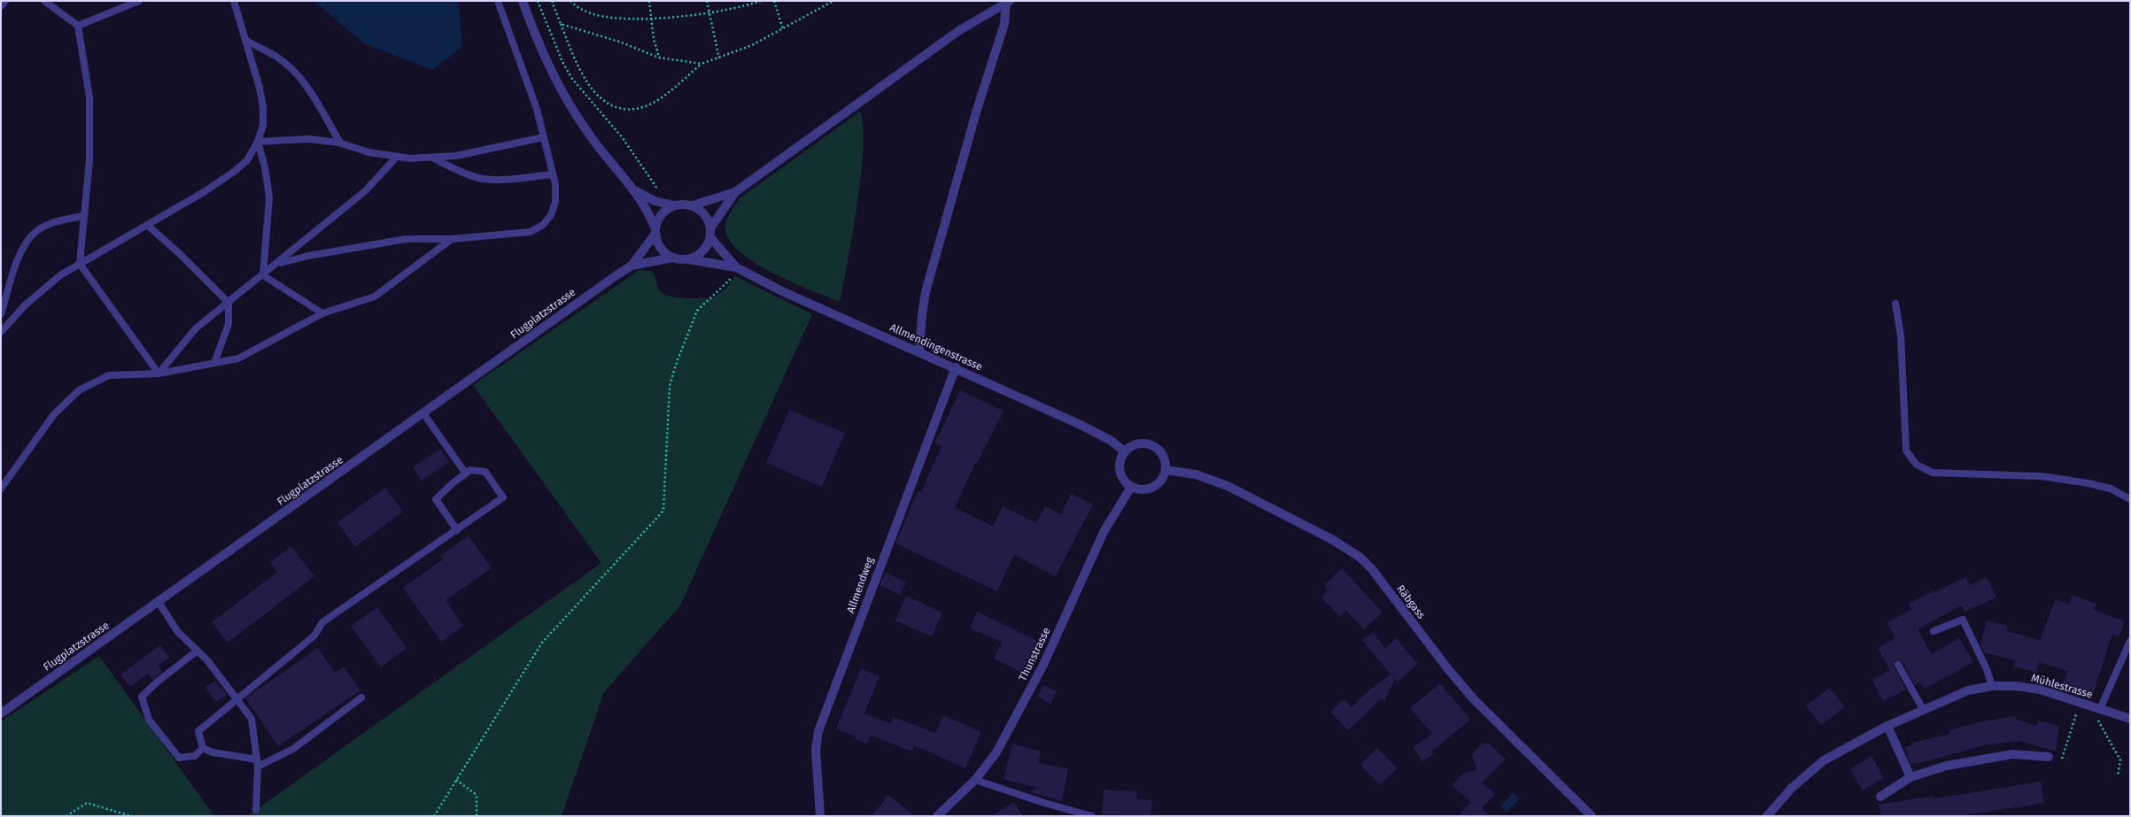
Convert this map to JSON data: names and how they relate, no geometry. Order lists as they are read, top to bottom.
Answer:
{
  "streets": {
    "street": [
      "Flugplatzstrasse",
      "Allmendingenstrasse",
      "Allmendweg",
      "Räbgass",
      "Thunstrasse",
      "Mühlestrasse"
    ]
  },
  "crossings": [
    ["Flugplatzstrasse", "Allmendingenstrasse"],
    ["Allmendingenstrasse", "Allmendweg"],
    ["Allmendingenstrasse", "Räbgass"],
    ["Allmendingenstrasse", "Thunstrasse"],
    ["Räbgass", "Thunstrasse"]
  ]
}
